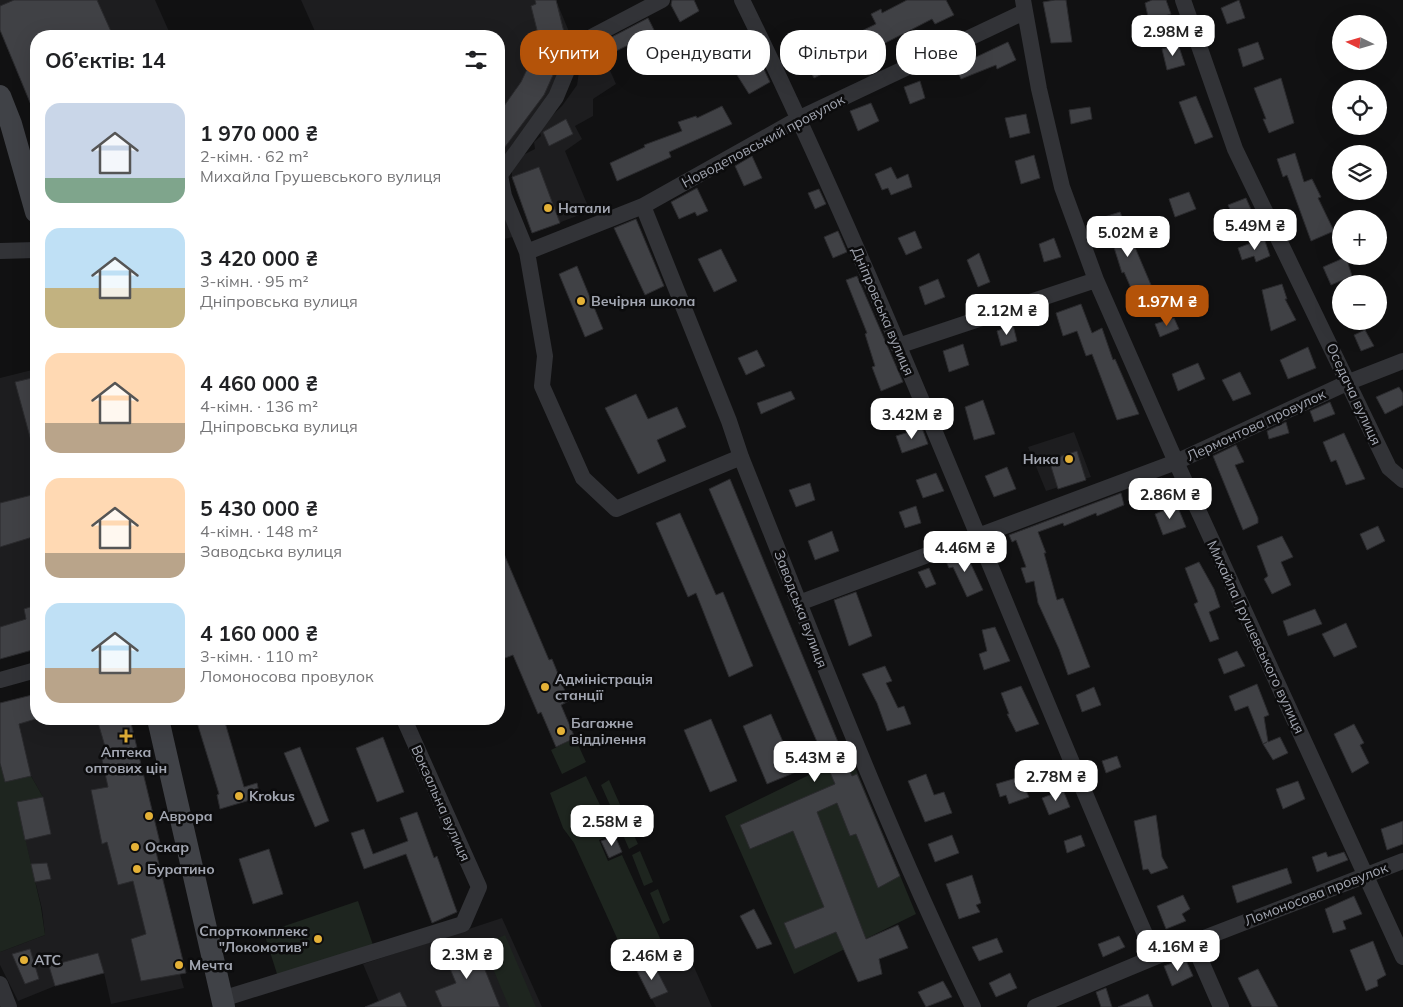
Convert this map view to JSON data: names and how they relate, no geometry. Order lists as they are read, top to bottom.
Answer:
{
  "streets": {
    "street": [
      "Новодеповський провулок",
      "Дніпровська вулиця",
      "Оседача вулиця",
      "Лермонтова провулок",
      "Заводська вулиця",
      "Михайла Грушевського вулиця",
      "Вокзальна вулиця",
      "Ломоносова провулок"
    ]
  },
  "crossings": [
    ["Новодеповський провулок", "Дніпровська вулиця"],
    ["Новодеповський провулок", "Заводська вулиця"],
    ["Новодеповський провулок", "Михайла Грушевського вулиця"],
    ["Дніпровська вулиця", "Лермонтова провулок"],
    ["Дніпровська вулиця", "Ломоносова провулок"],
    ["Оседача вулиця", "Лермонтова провулок"],
    ["Лермонтова провулок", "Заводська вулиця"],
    ["Лермонтова провулок", "Михайла Грушевського вулиця"],
    ["Михайла Грушевського вулиця", "Ломоносова провулок"]
  ],
  "places": {
    "other": [
      "Натали",
      "Вечірня школа",
      "Ника",
      "Адміністрація станції",
      "Багажне відділення",
      "Krokus",
      "Аврора",
      "Оскар",
      "Буратино",
      "Спорткомплекс \"Локомотив\"",
      "АТС",
      "Мечта"
    ],
    "health": ["Аптека оптових цін"]
  },
  "north": "left",
  "page": {
    "map_buttons": ["+", "−"],
    "price": [
      "2.98M ₴",
      "5.49M ₴",
      "5.02M ₴",
      "1.97M ₴",
      "2.12M ₴",
      "3.42M ₴",
      "2.86M ₴",
      "4.46M ₴",
      "5.43M ₴",
      "2.78M ₴",
      "2.58M ₴",
      "4.16M ₴",
      "2.3M ₴",
      "2.46M ₴"
    ],
    "chip": [
      "Купити",
      "Орендувати",
      "Фільтри",
      "Нове"
    ],
    "heading": "Об’єктів: 14",
    "list": [
      {
        "name": "1 970 000 ₴",
        "note": "2-кімн. · 62 m² · Михайла Грушевського вулиця"
      },
      {
        "name": "3 420 000 ₴",
        "note": "3-кімн. · 95 m² · Дніпровська вулиця"
      },
      {
        "name": "4 460 000 ₴",
        "note": "4-кімн. · 136 m² · Дніпровська вулиця"
      },
      {
        "name": "5 430 000 ₴",
        "note": "4-кімн. · 148 m² · Заводська вулиця"
      },
      {
        "name": "4 160 000 ₴",
        "note": "3-кімн. · 110 m² · Ломоносова провулок"
      }
    ]
  }
}
